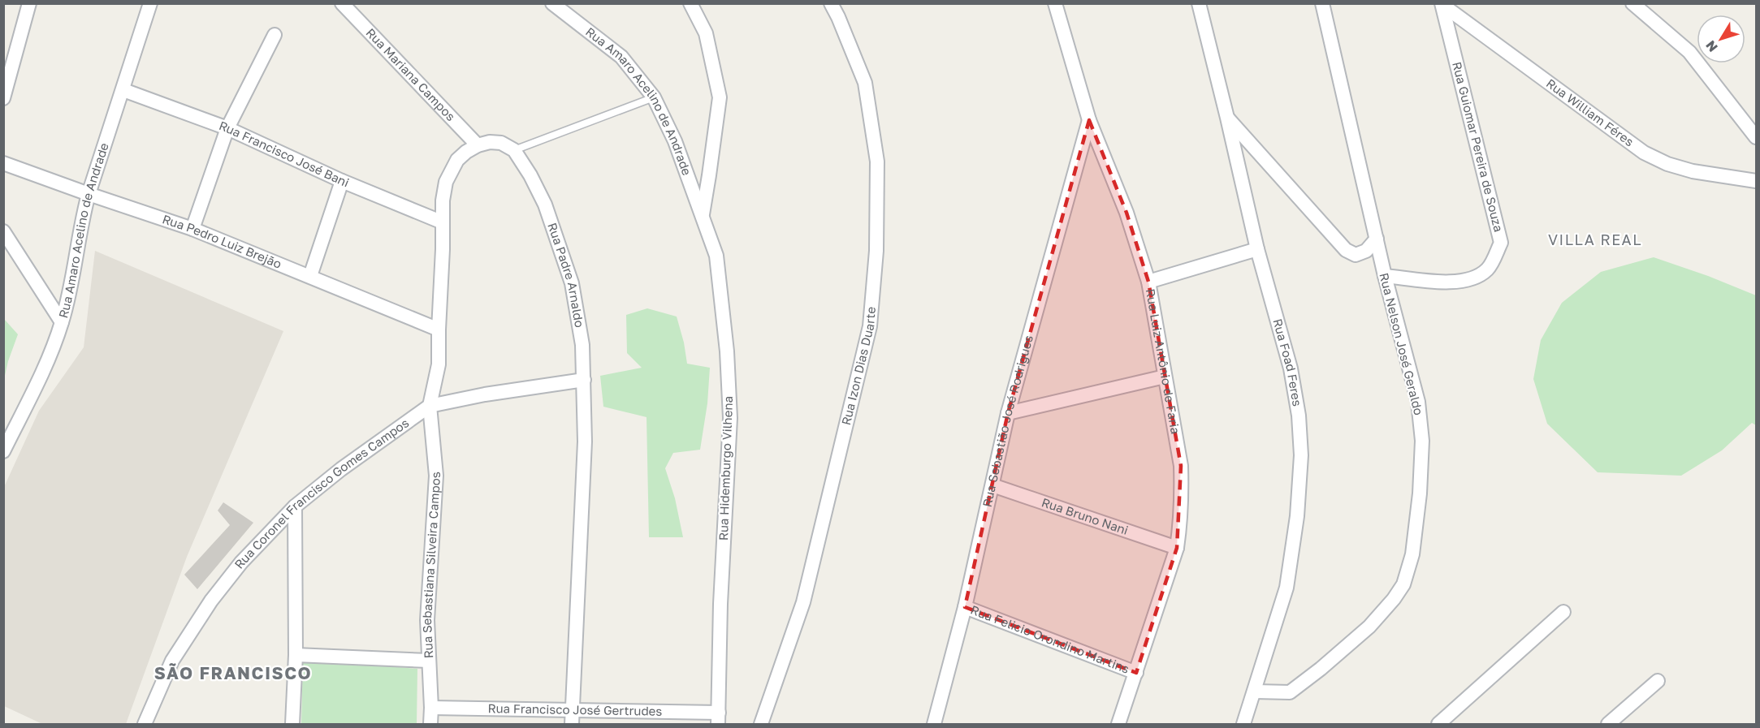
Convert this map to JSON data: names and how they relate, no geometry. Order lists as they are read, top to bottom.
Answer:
{
  "streets": {
    "street": [
      "Rua Mariana Campos",
      "Rua Amaro Acelino de Andrade",
      "Rua William Féres",
      "Rua Guiomar Pereira de Souza",
      "Rua Francisco José Bani",
      "Rua Pedro Luiz Brejão",
      "Rua Padre Arnaldo",
      "Rua Nelson José Geraldo",
      "Rua Luiz Antônio de Faria",
      "Rua Foad Feres",
      "Rua Izon Dias Duarte",
      "Rua Sebastião José Rodrigues",
      "Rua Hidemburgo Vilhena",
      "Rua Coronel Francisco Gomes Campos",
      "Rua Bruno Nani",
      "Rua Sebastiana Silveira Campos",
      "Rua Felicio Orondino Martins",
      "Rua Francisco José Gertrudes"
    ]
  },
  "crossings": [
    ["Rua Amaro Acelino de Andrade", "Rua Francisco José Bani"],
    ["Rua Amaro Acelino de Andrade", "Rua Pedro Luiz Brejão"],
    ["Rua Amaro Acelino de Andrade", "Rua Hidemburgo Vilhena"],
    ["Rua William Féres", "Rua Guiomar Pereira de Souza"],
    ["Rua Guiomar Pereira de Souza", "Rua Nelson José Geraldo"],
    ["Rua Padre Arnaldo", "Rua Coronel Francisco Gomes Campos"],
    ["Rua Padre Arnaldo", "Rua Francisco José Gertrudes"],
    ["Rua Nelson José Geraldo", "Rua Foad Feres"],
    ["Rua Luiz Antônio de Faria", "Rua Sebastião José Rodrigues"],
    ["Rua Luiz Antônio de Faria", "Rua Bruno Nani"],
    ["Rua Luiz Antônio de Faria", "Rua Felicio Orondino Martins"],
    ["Rua Sebastião José Rodrigues", "Rua Bruno Nani"],
    ["Rua Sebastião José Rodrigues", "Rua Felicio Orondino Martins"],
    ["Rua Hidemburgo Vilhena", "Rua Francisco José Gertrudes"],
    ["Rua Coronel Francisco Gomes Campos", "Rua Sebastiana Silveira Campos"],
    ["Rua Sebastiana Silveira Campos", "Rua Francisco José Gertrudes"]
  ],
  "districts": ["VILLA REAL", "SÃO FRANCISCO"],
  "north": "bottom left"
}
